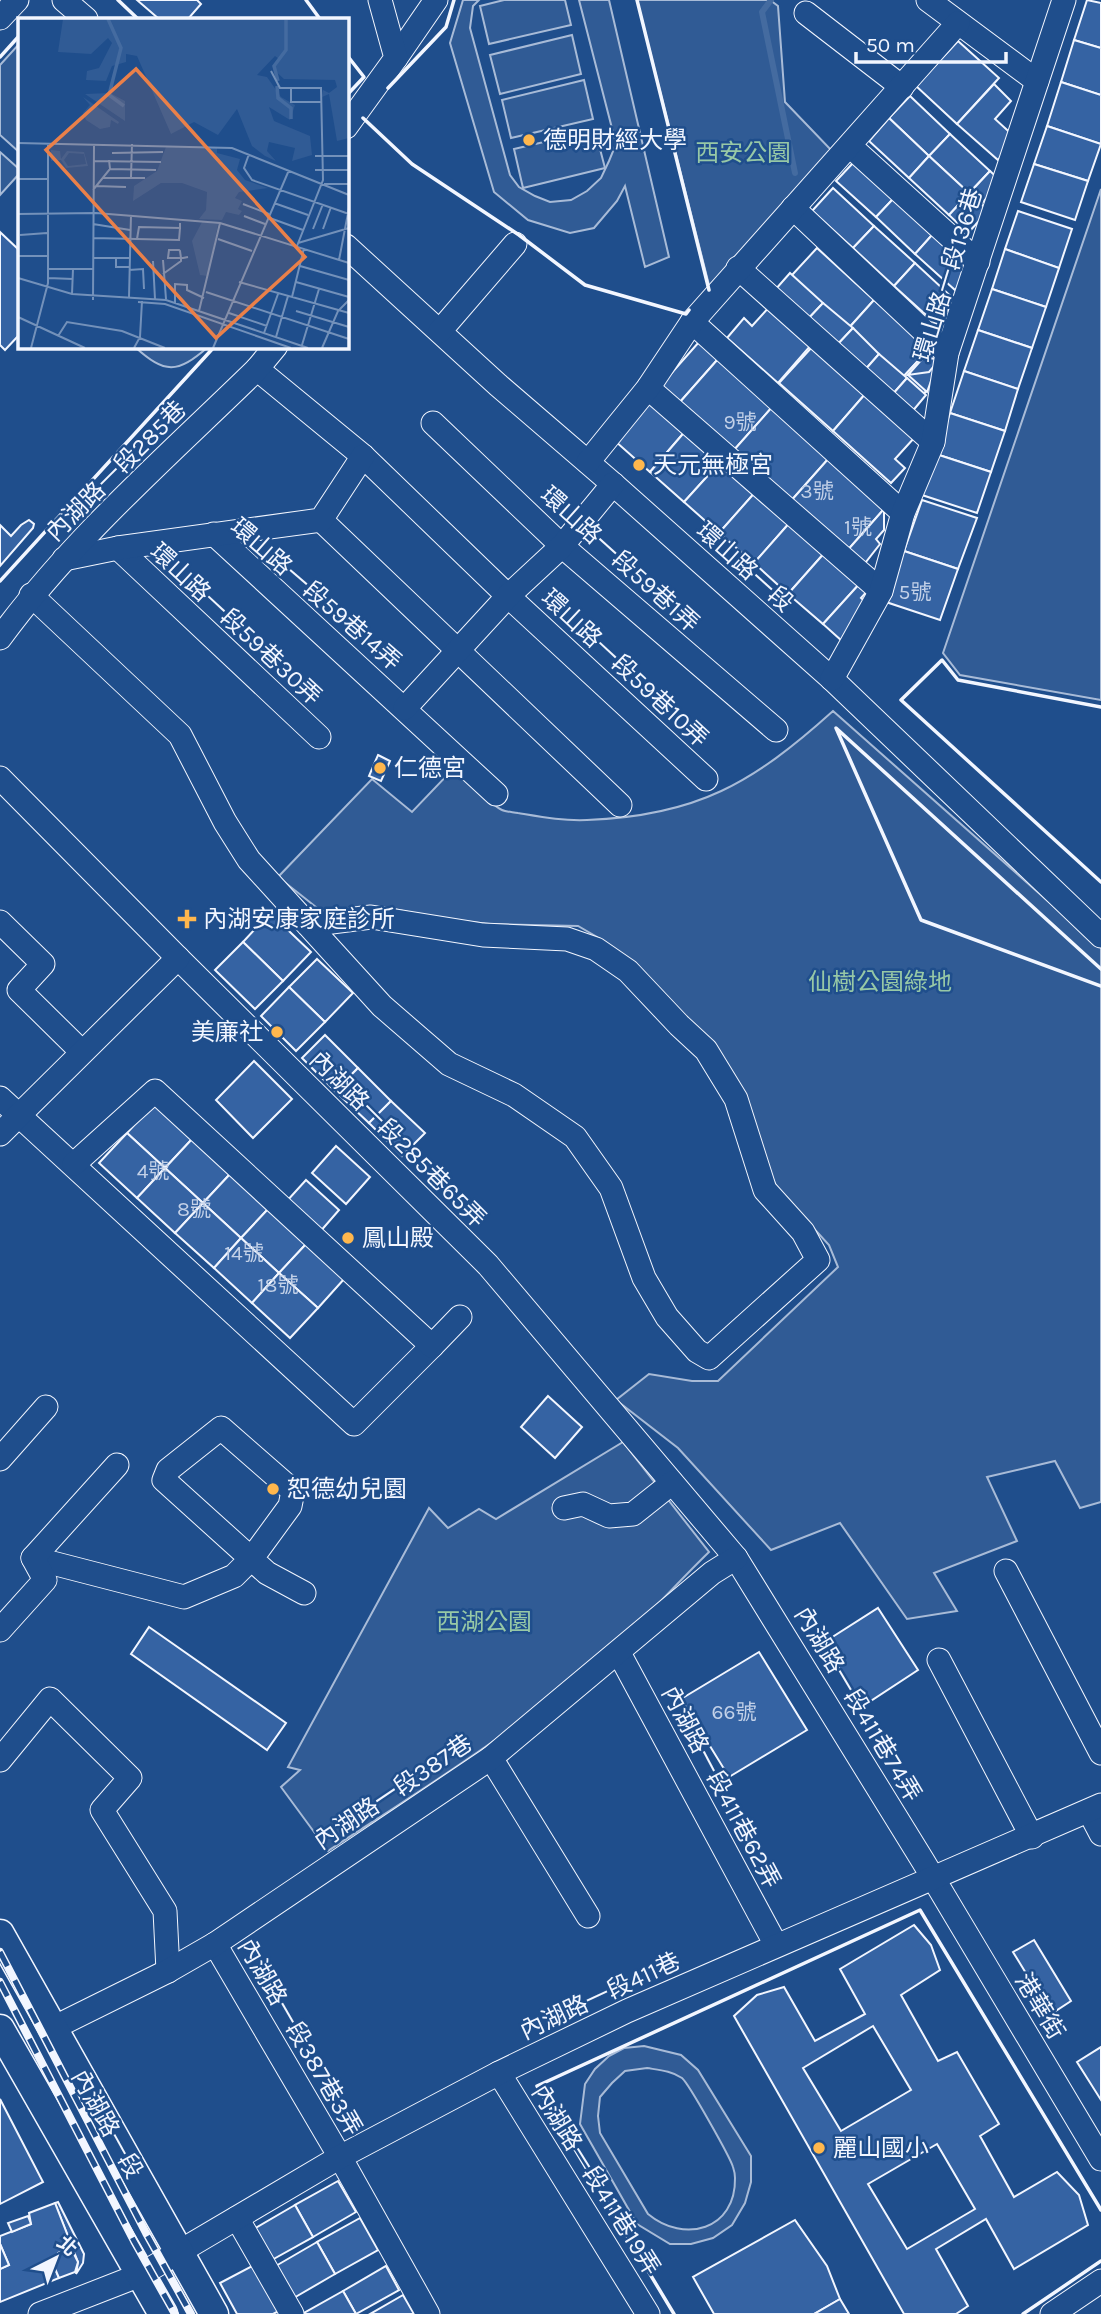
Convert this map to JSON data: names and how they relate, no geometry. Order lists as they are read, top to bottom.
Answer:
{
  "streets": {
    "main road": ["內湖路一段"],
    "street": [
      "環山路一段136巷",
      "內湖路一段285巷",
      "環山路一段59巷1弄",
      "環山路一段",
      "環山路一段59巷14弄",
      "環山路一段59巷30弄",
      "環山路一段59巷10弄",
      "內湖路一段285巷65弄",
      "內湖路一段411巷74弄",
      "內湖路一段411巷62弄",
      "內湖路一段387巷",
      "內湖路一段411巷",
      "港華街",
      "內湖路一段387巷3弄",
      "內湖路一段411巷19弄"
    ]
  },
  "crossings": [
    ["環山路一段136巷", "環山路一段"],
    ["內湖路一段285巷", "環山路一段59巷14弄"],
    ["內湖路一段285巷", "環山路一段59巷10弄"],
    ["環山路一段59巷14弄", "環山路一段59巷30弄"],
    ["內湖路一段285巷65弄", "內湖路一段411巷74弄"],
    ["內湖路一段285巷65弄", "內湖路一段387巷"],
    ["內湖路一段411巷74弄", "內湖路一段387巷"],
    ["內湖路一段411巷74弄", "內湖路一段411巷"],
    ["內湖路一段411巷74弄", "港華街"],
    ["內湖路一段411巷62弄", "內湖路一段387巷"],
    ["內湖路一段411巷62弄", "內湖路一段411巷"],
    ["內湖路一段387巷", "內湖路一段387巷3弄"],
    ["內湖路一段387巷", "內湖路一段"],
    ["內湖路一段411巷", "港華街"],
    ["內湖路一段411巷", "內湖路一段387巷3弄"],
    ["內湖路一段411巷", "內湖路一段"],
    ["內湖路一段411巷", "內湖路一段411巷19弄"]
  ],
  "parks": ["西安公園", "仙樹公園綠地", "西湖公園"],
  "places": {
    "other": [
      "德明財經大學",
      "天元無極宮",
      "仁德宮",
      "美廉社",
      "鳳山殿",
      "恕德幼兒園",
      "麗山國小"
    ],
    "health": ["內湖安康家庭診所"]
  },
  "house_numbers": [
    "9號",
    "3號",
    "1號",
    "5號",
    "4號",
    "8號",
    "14號",
    "18號",
    "66號"
  ],
  "scale_bar": "50 m",
  "north": "top right"
}
